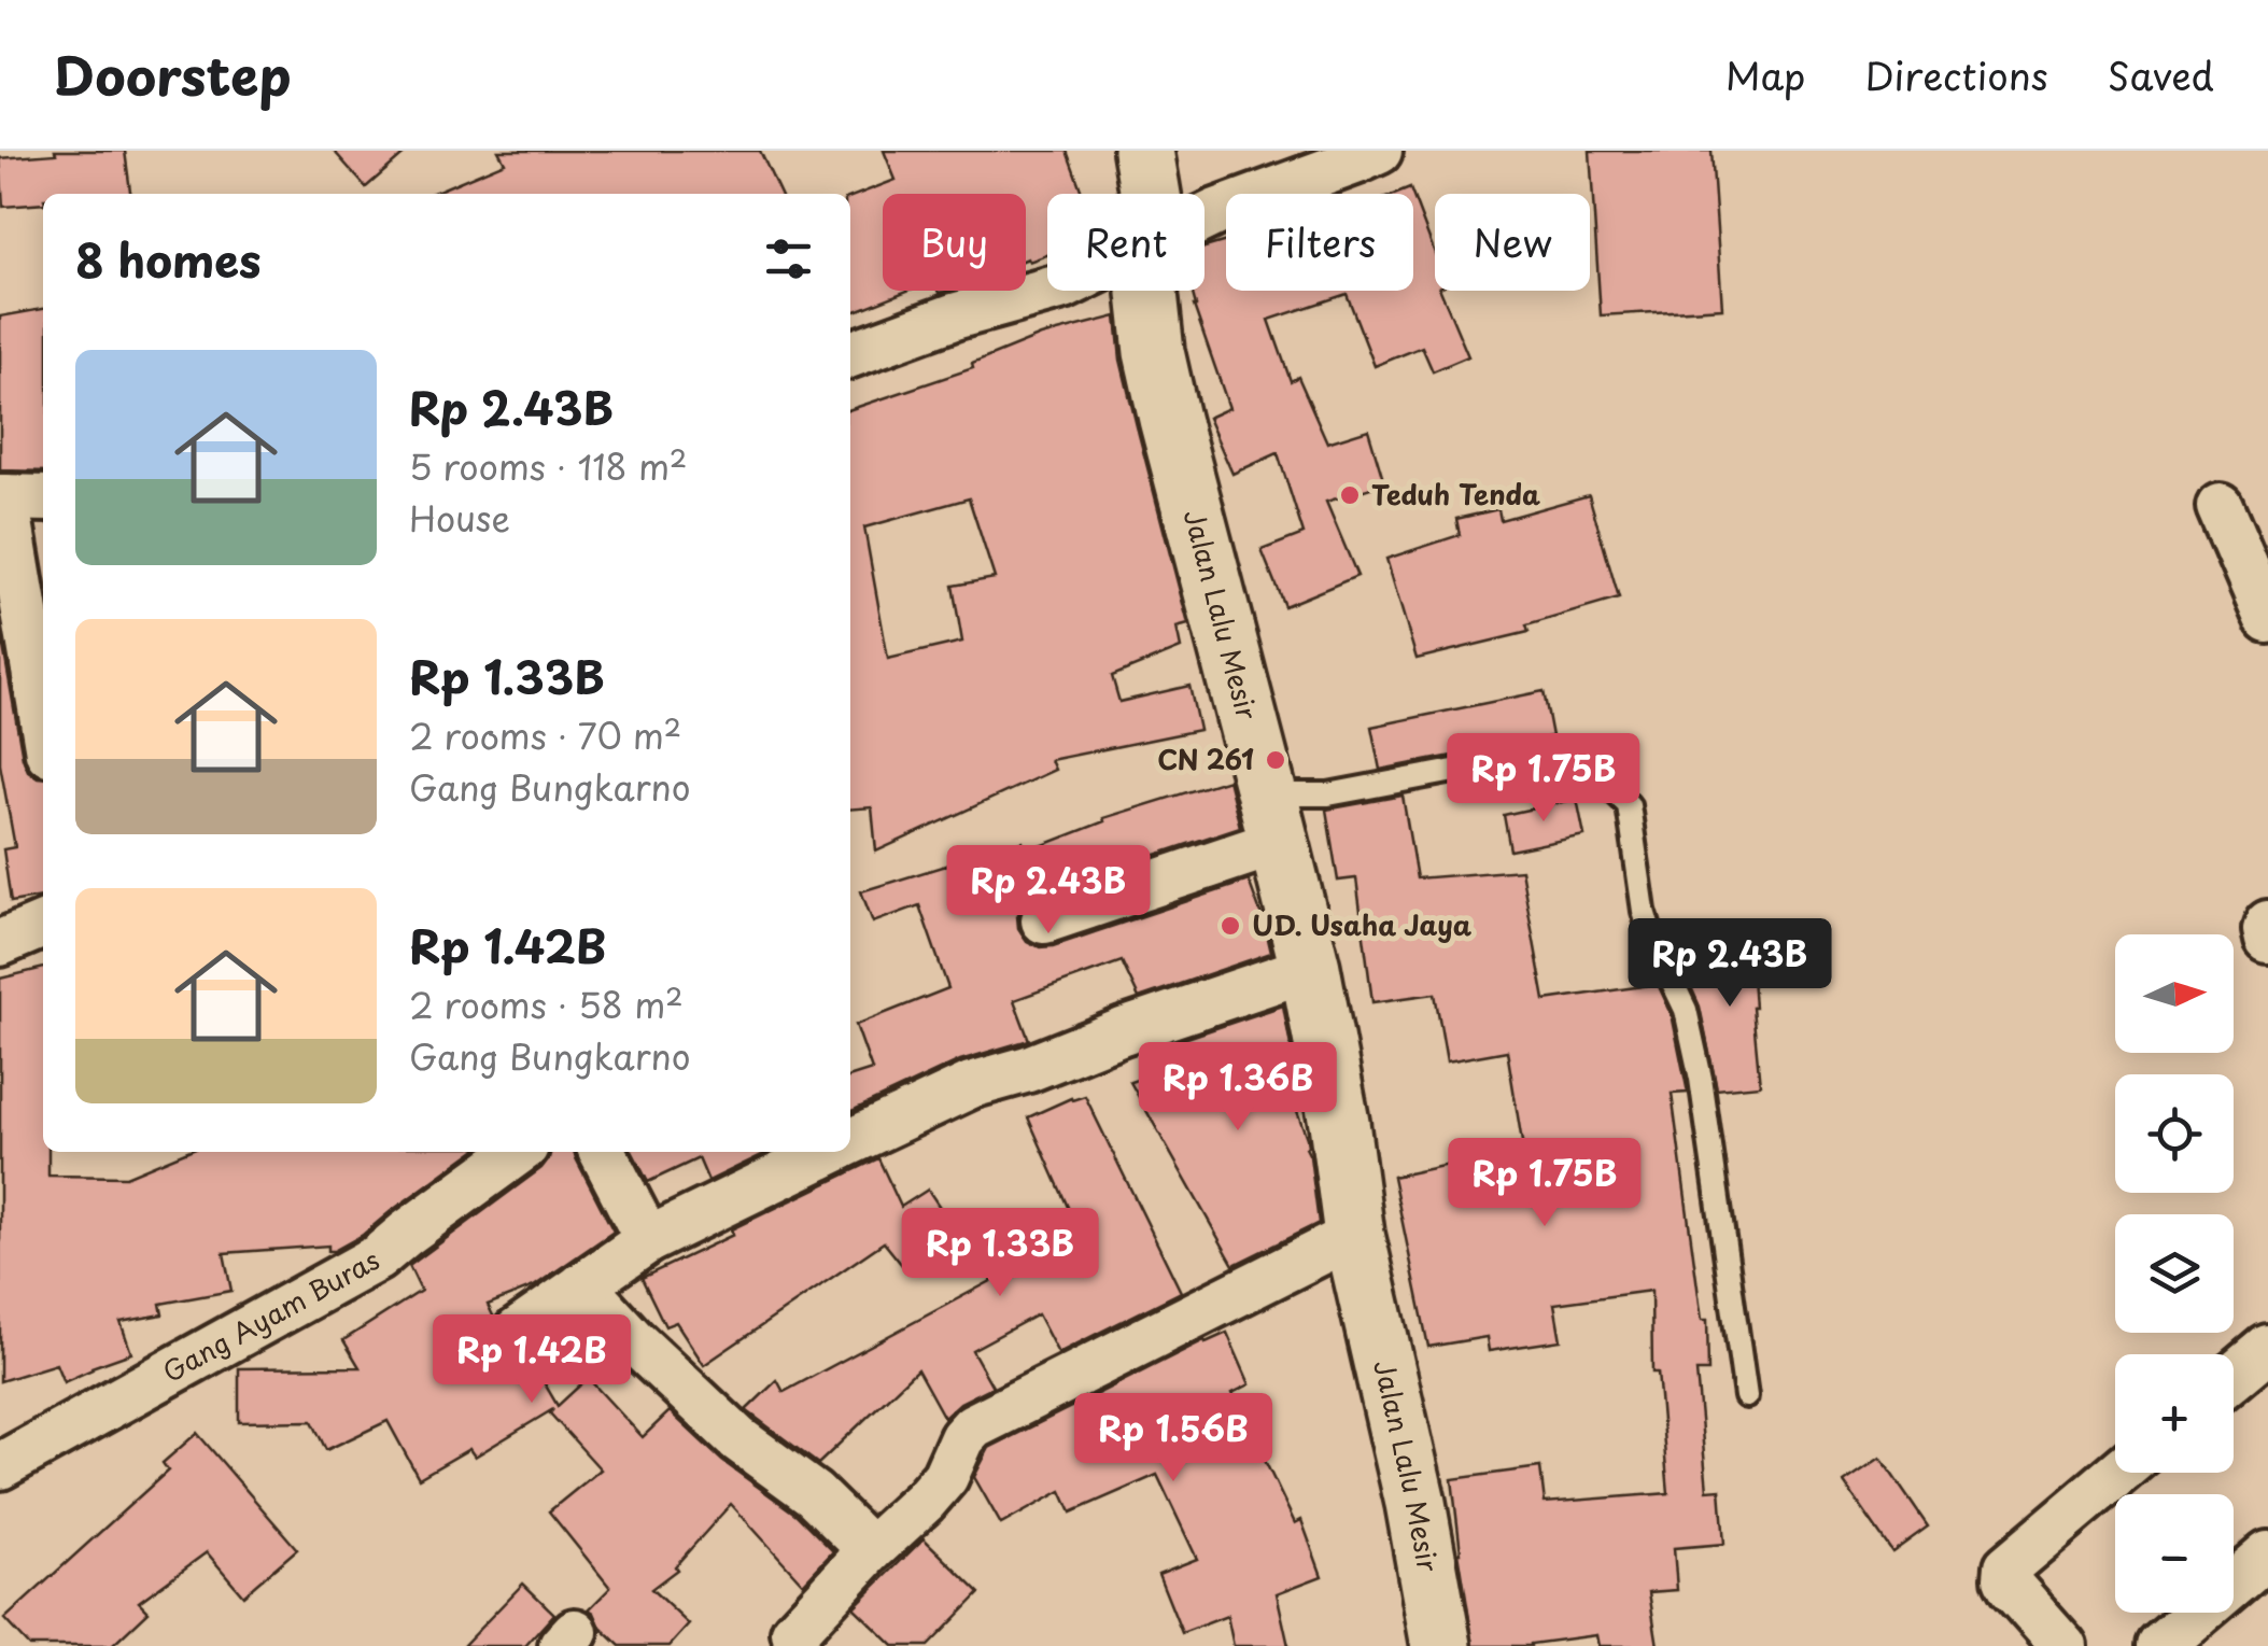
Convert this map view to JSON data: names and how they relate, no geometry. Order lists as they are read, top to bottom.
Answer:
{
  "streets": {
    "street": ["Jalan Lalu Mesir", "Gang Ayam Buras"]
  },
  "places": ["Teduh Tenda", "CN 261", "UD. Usaha Jaya"],
  "north": "right",
  "page": {
    "header": "Doorstep",
    "nav": ["Map", "Directions", "Saved"],
    "chip": [
      "Buy",
      "Rent",
      "Filters",
      "New"
    ],
    "heading": "8 homes",
    "list": [
      {
        "name": "Rp 2.43B",
        "note": "5 rooms · 118 m² · House"
      },
      {
        "name": "Rp 1.33B",
        "note": "2 rooms · 70 m² · Gang Bungkarno"
      },
      {
        "name": "Rp 1.42B",
        "note": "2 rooms · 58 m² · Gang Bungkarno"
      }
    ],
    "price": [
      "Rp 1.75B",
      "Rp 2.43B",
      "Rp 2.43B",
      "Rp 1.36B",
      "Rp 1.75B",
      "Rp 1.33B",
      "Rp 1.42B",
      "Rp 1.56B"
    ],
    "map_buttons": ["+", "−"]
  }
}
